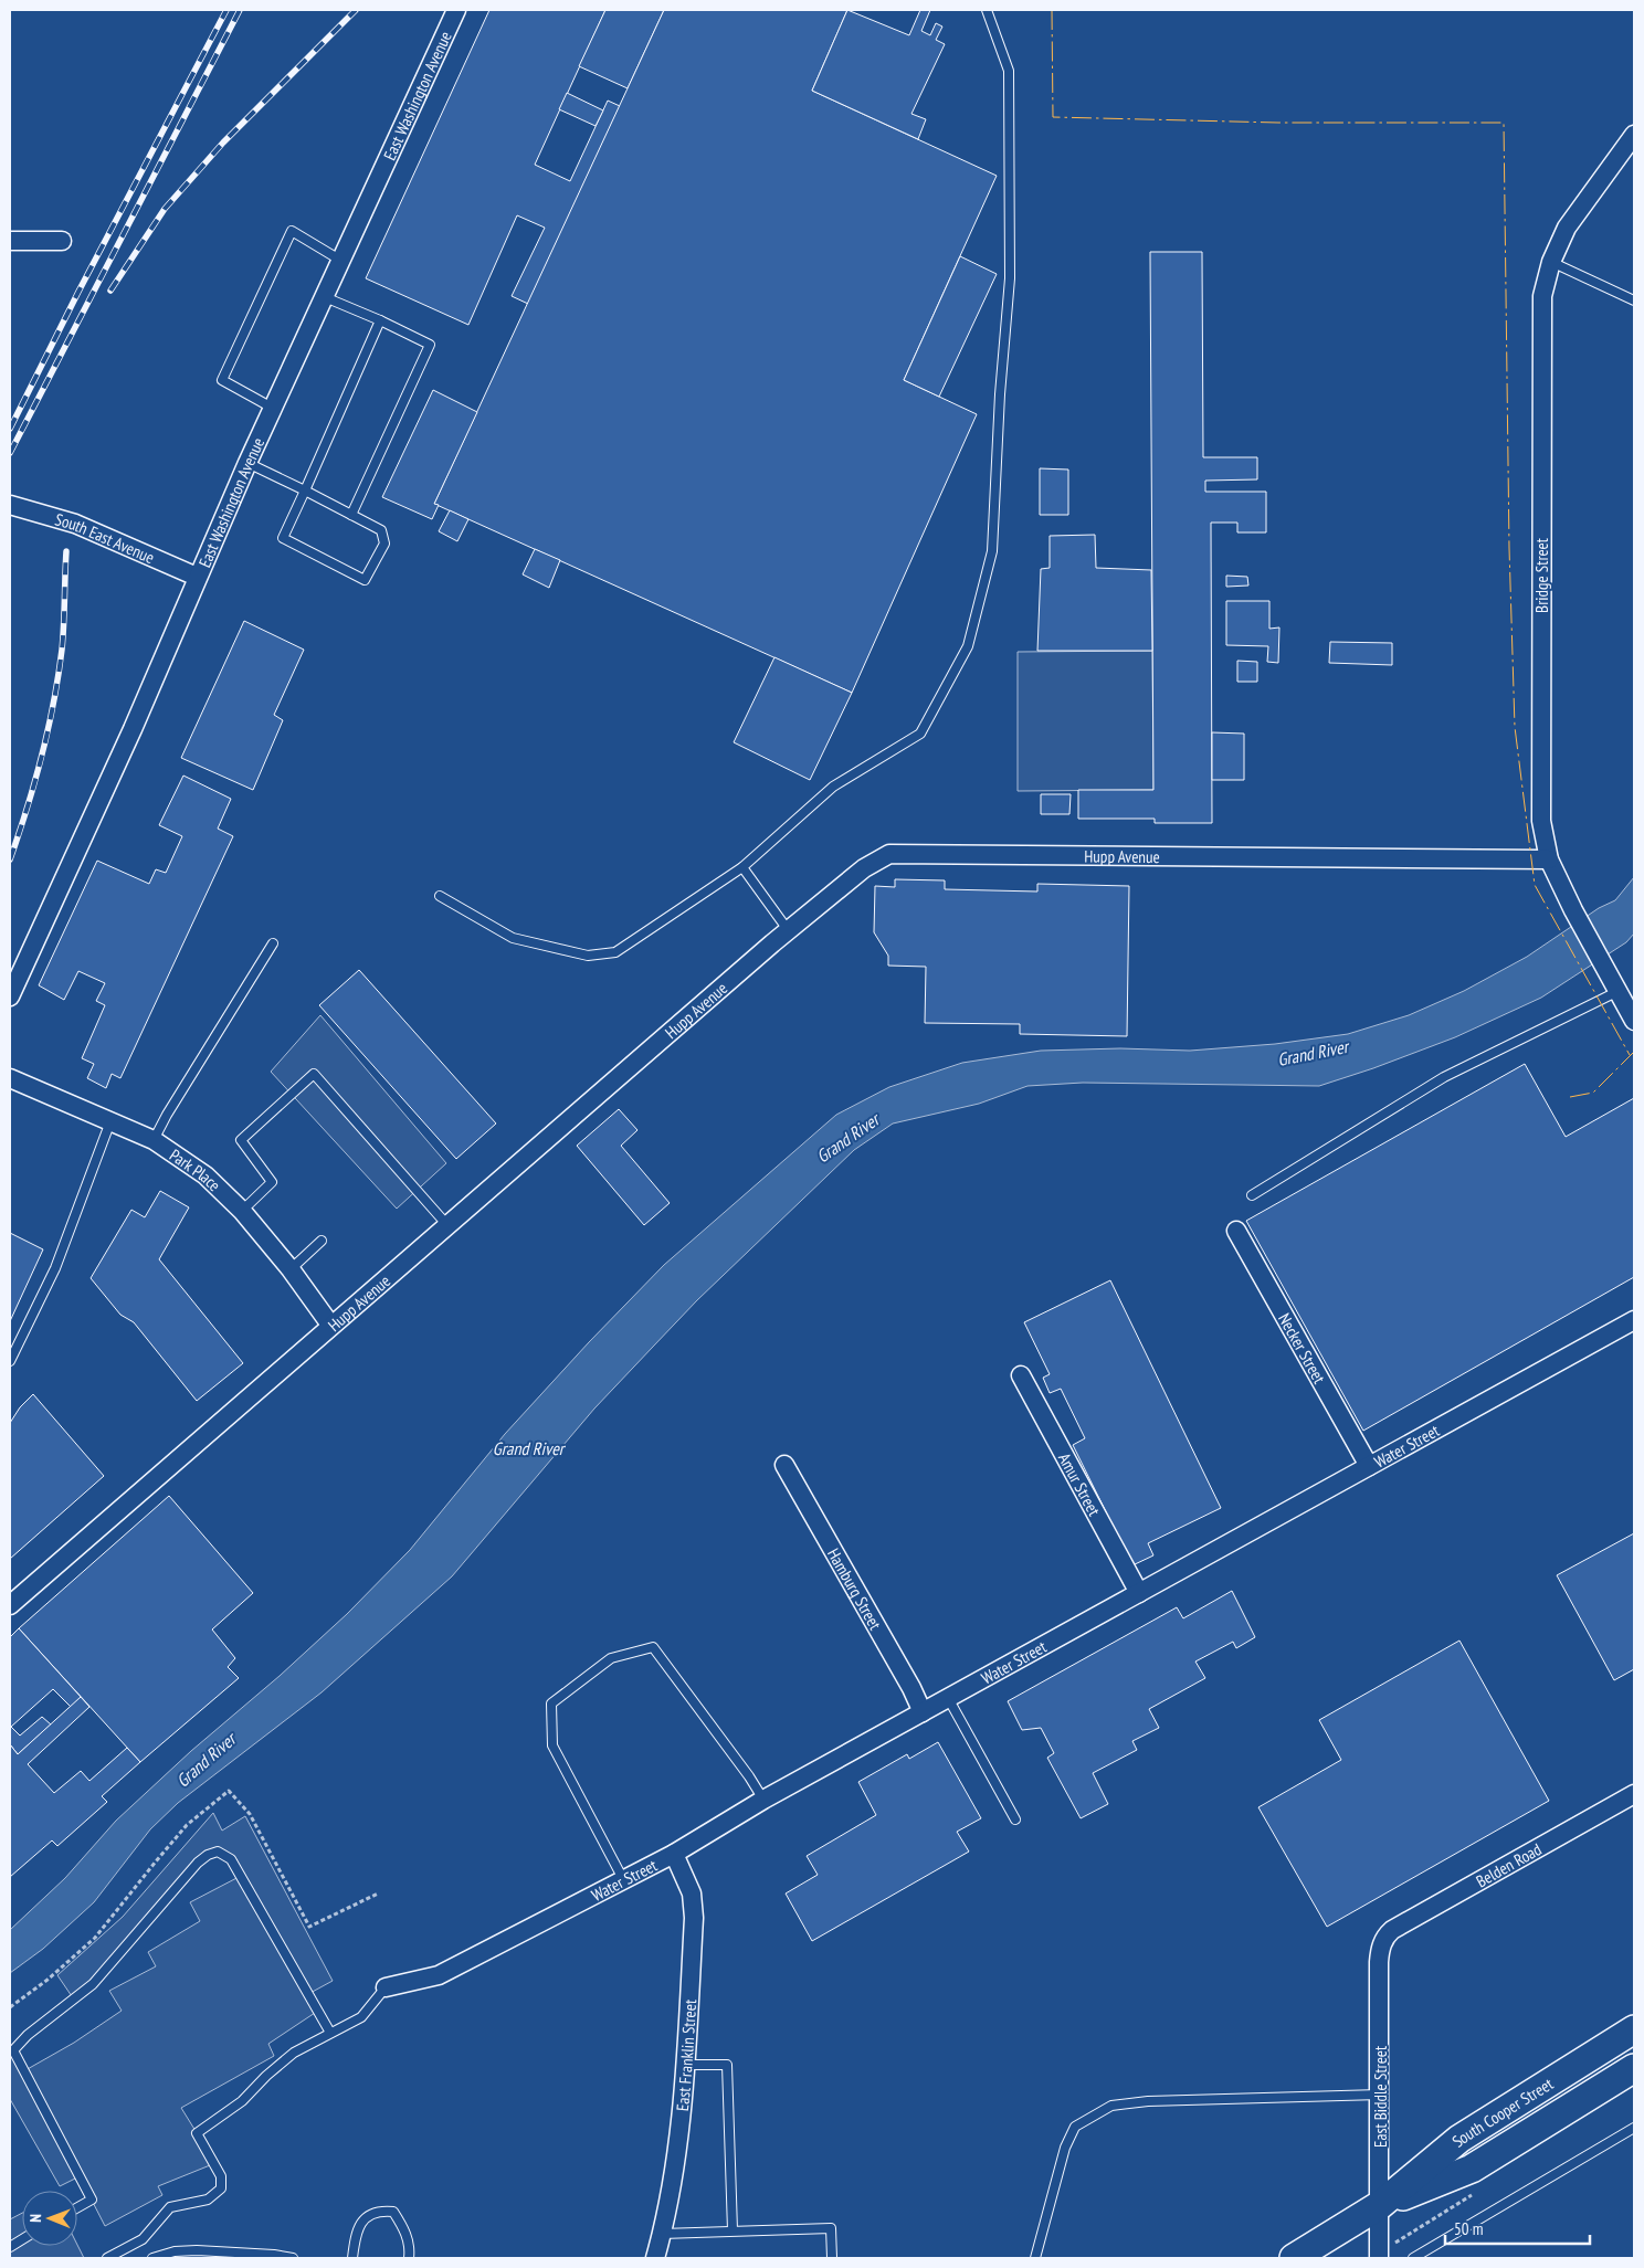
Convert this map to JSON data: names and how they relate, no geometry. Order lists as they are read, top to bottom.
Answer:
{
  "streets": {
    "main road": ["South Cooper Street"],
    "street": [
      "East Washington Avenue",
      "South East Avenue",
      "Bridge Street",
      "Hupp Avenue",
      "Park Place",
      "Necker Street",
      "Water Street",
      "Amur Street",
      "Hamburg Street",
      "Belden Road",
      "East Franklin Street",
      "East Biddle Street"
    ]
  },
  "crossings": [
    ["East Washington Avenue", "South East Avenue"],
    ["Bridge Street", "Hupp Avenue"],
    ["Hupp Avenue", "Park Place"],
    ["Necker Street", "Water Street"],
    ["Water Street", "Amur Street"],
    ["Water Street", "Hamburg Street"],
    ["Water Street", "East Franklin Street"],
    ["Belden Road", "East Biddle Street"],
    ["East Biddle Street", "South Cooper Street"]
  ],
  "water": ["Grand River"],
  "scale_bar": "50 m",
  "north": "left"
}
